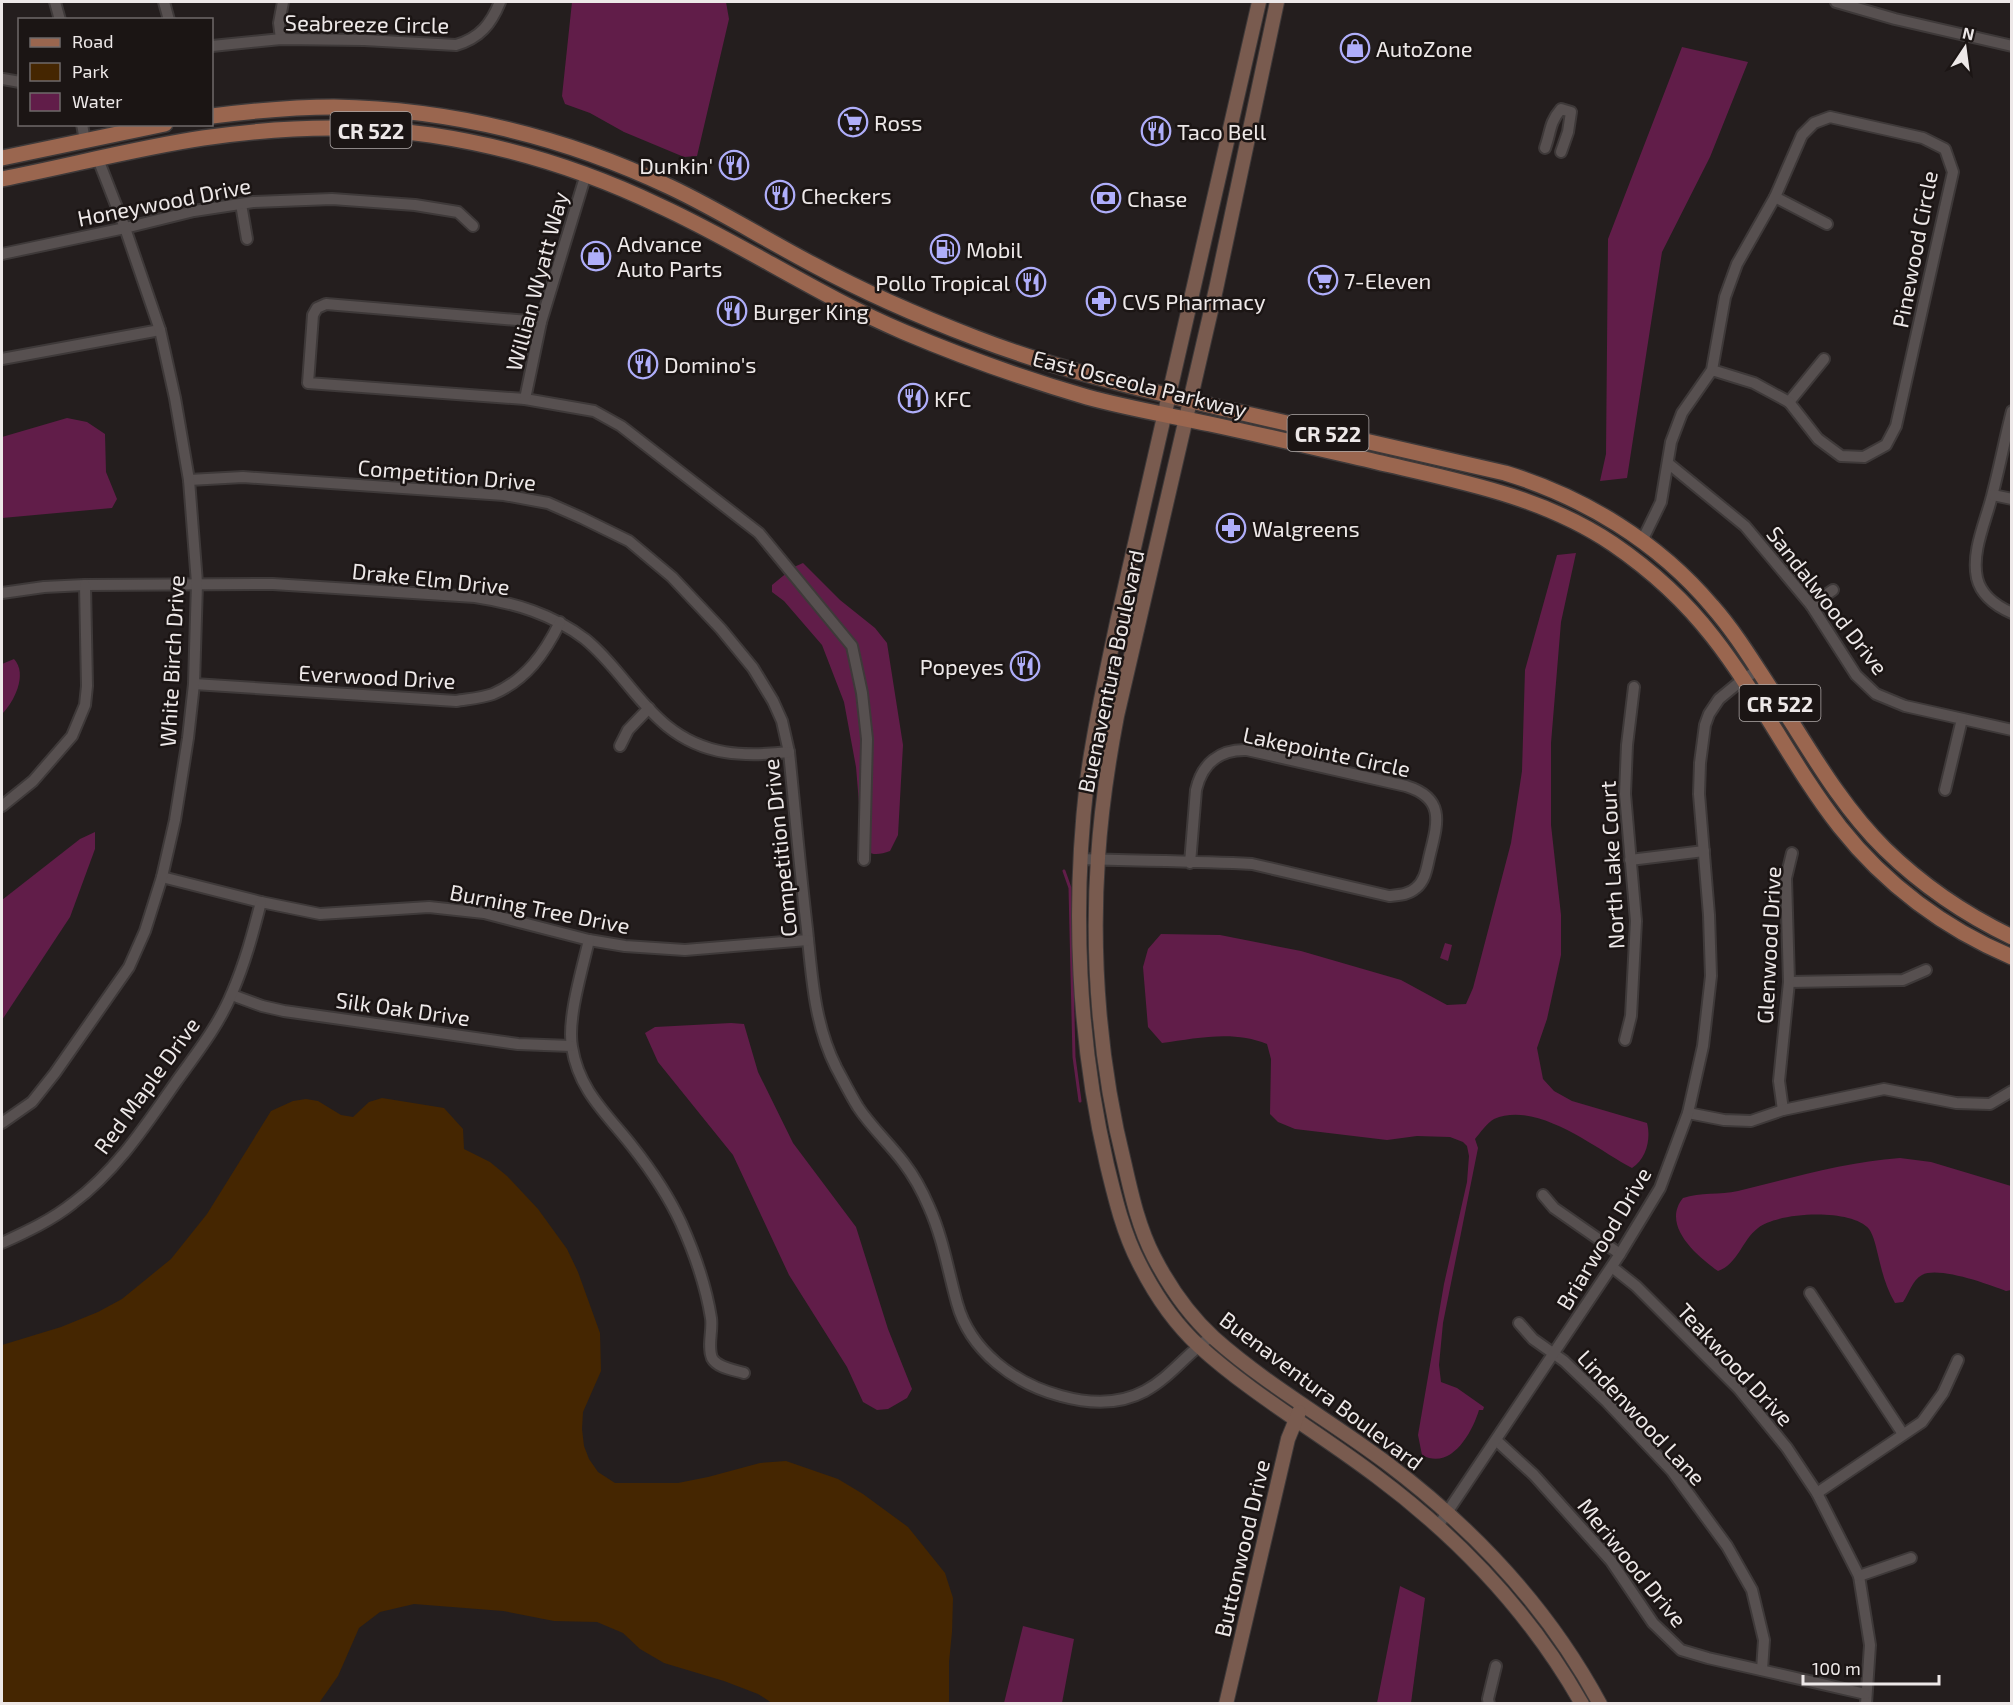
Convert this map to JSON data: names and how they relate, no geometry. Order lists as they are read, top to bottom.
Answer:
{
  "streets": {
    "main road": [
      "CR 522",
      "East Osceola Parkway",
      "Buenaventura Boulevard",
      "Buttonwood Drive"
    ],
    "street": [
      "Seabreeze Circle",
      "Honeywood Drive",
      "Pinewood Circle",
      "Willian Wyatt Way",
      "Competition Drive",
      "Drake Elm Drive",
      "Sandalwood Drive",
      "White Birch Drive",
      "Everwood Drive",
      "Lakepointe Circle",
      "North Lake Court",
      "Burning Tree Drive",
      "Glenwood Drive",
      "Silk Oak Drive",
      "Red Maple Drive",
      "Briarwood Drive",
      "Teakwood Drive",
      "Lindenwood Lane",
      "Meriwood Drive"
    ]
  },
  "crossings": [
    ["Honeywood Drive", "White Birch Drive"],
    ["Pinewood Circle", "East Osceola Parkway"],
    ["Pinewood Circle", "Sandalwood Drive"],
    ["Willian Wyatt Way", "East Osceola Parkway"],
    ["East Osceola Parkway", "White Birch Drive"],
    ["East Osceola Parkway", "Buenaventura Boulevard"],
    ["East Osceola Parkway", "Briarwood Drive"],
    ["Competition Drive", "Drake Elm Drive"],
    ["Competition Drive", "White Birch Drive"],
    ["Competition Drive", "Buenaventura Boulevard"],
    ["Competition Drive", "Burning Tree Drive"],
    ["Drake Elm Drive", "White Birch Drive"],
    ["Drake Elm Drive", "Everwood Drive"],
    ["White Birch Drive", "Everwood Drive"],
    ["White Birch Drive", "Burning Tree Drive"],
    ["Buenaventura Boulevard", "Lakepointe Circle"],
    ["Buenaventura Boulevard", "Briarwood Drive"],
    ["Buenaventura Boulevard", "Buttonwood Drive"],
    ["Burning Tree Drive", "Red Maple Drive"],
    ["Silk Oak Drive", "Red Maple Drive"],
    ["Briarwood Drive", "Teakwood Drive"],
    ["Briarwood Drive", "Lindenwood Lane"],
    ["Briarwood Drive", "Meriwood Drive"],
    ["Teakwood Drive", "Meriwood Drive"],
    ["Lindenwood Lane", "Meriwood Drive"]
  ],
  "places": {
    "shop": ["AutoZone", "Advance Auto Parts"],
    "supermarket": ["Ross", "7-Eleven"],
    "restaurant": [
      "Taco Bell",
      "Dunkin'",
      "Checkers",
      "Pollo Tropical",
      "Burger King",
      "Domino's",
      "KFC",
      "Popeyes"
    ],
    "bank": ["Chase"],
    "fuel station": ["Mobil"],
    "pharmacy": ["CVS Pharmacy", "Walgreens"]
  },
  "legend": ["Road", "Park", "Water"],
  "scale_bar": "100 m",
  "north": "top"
}
